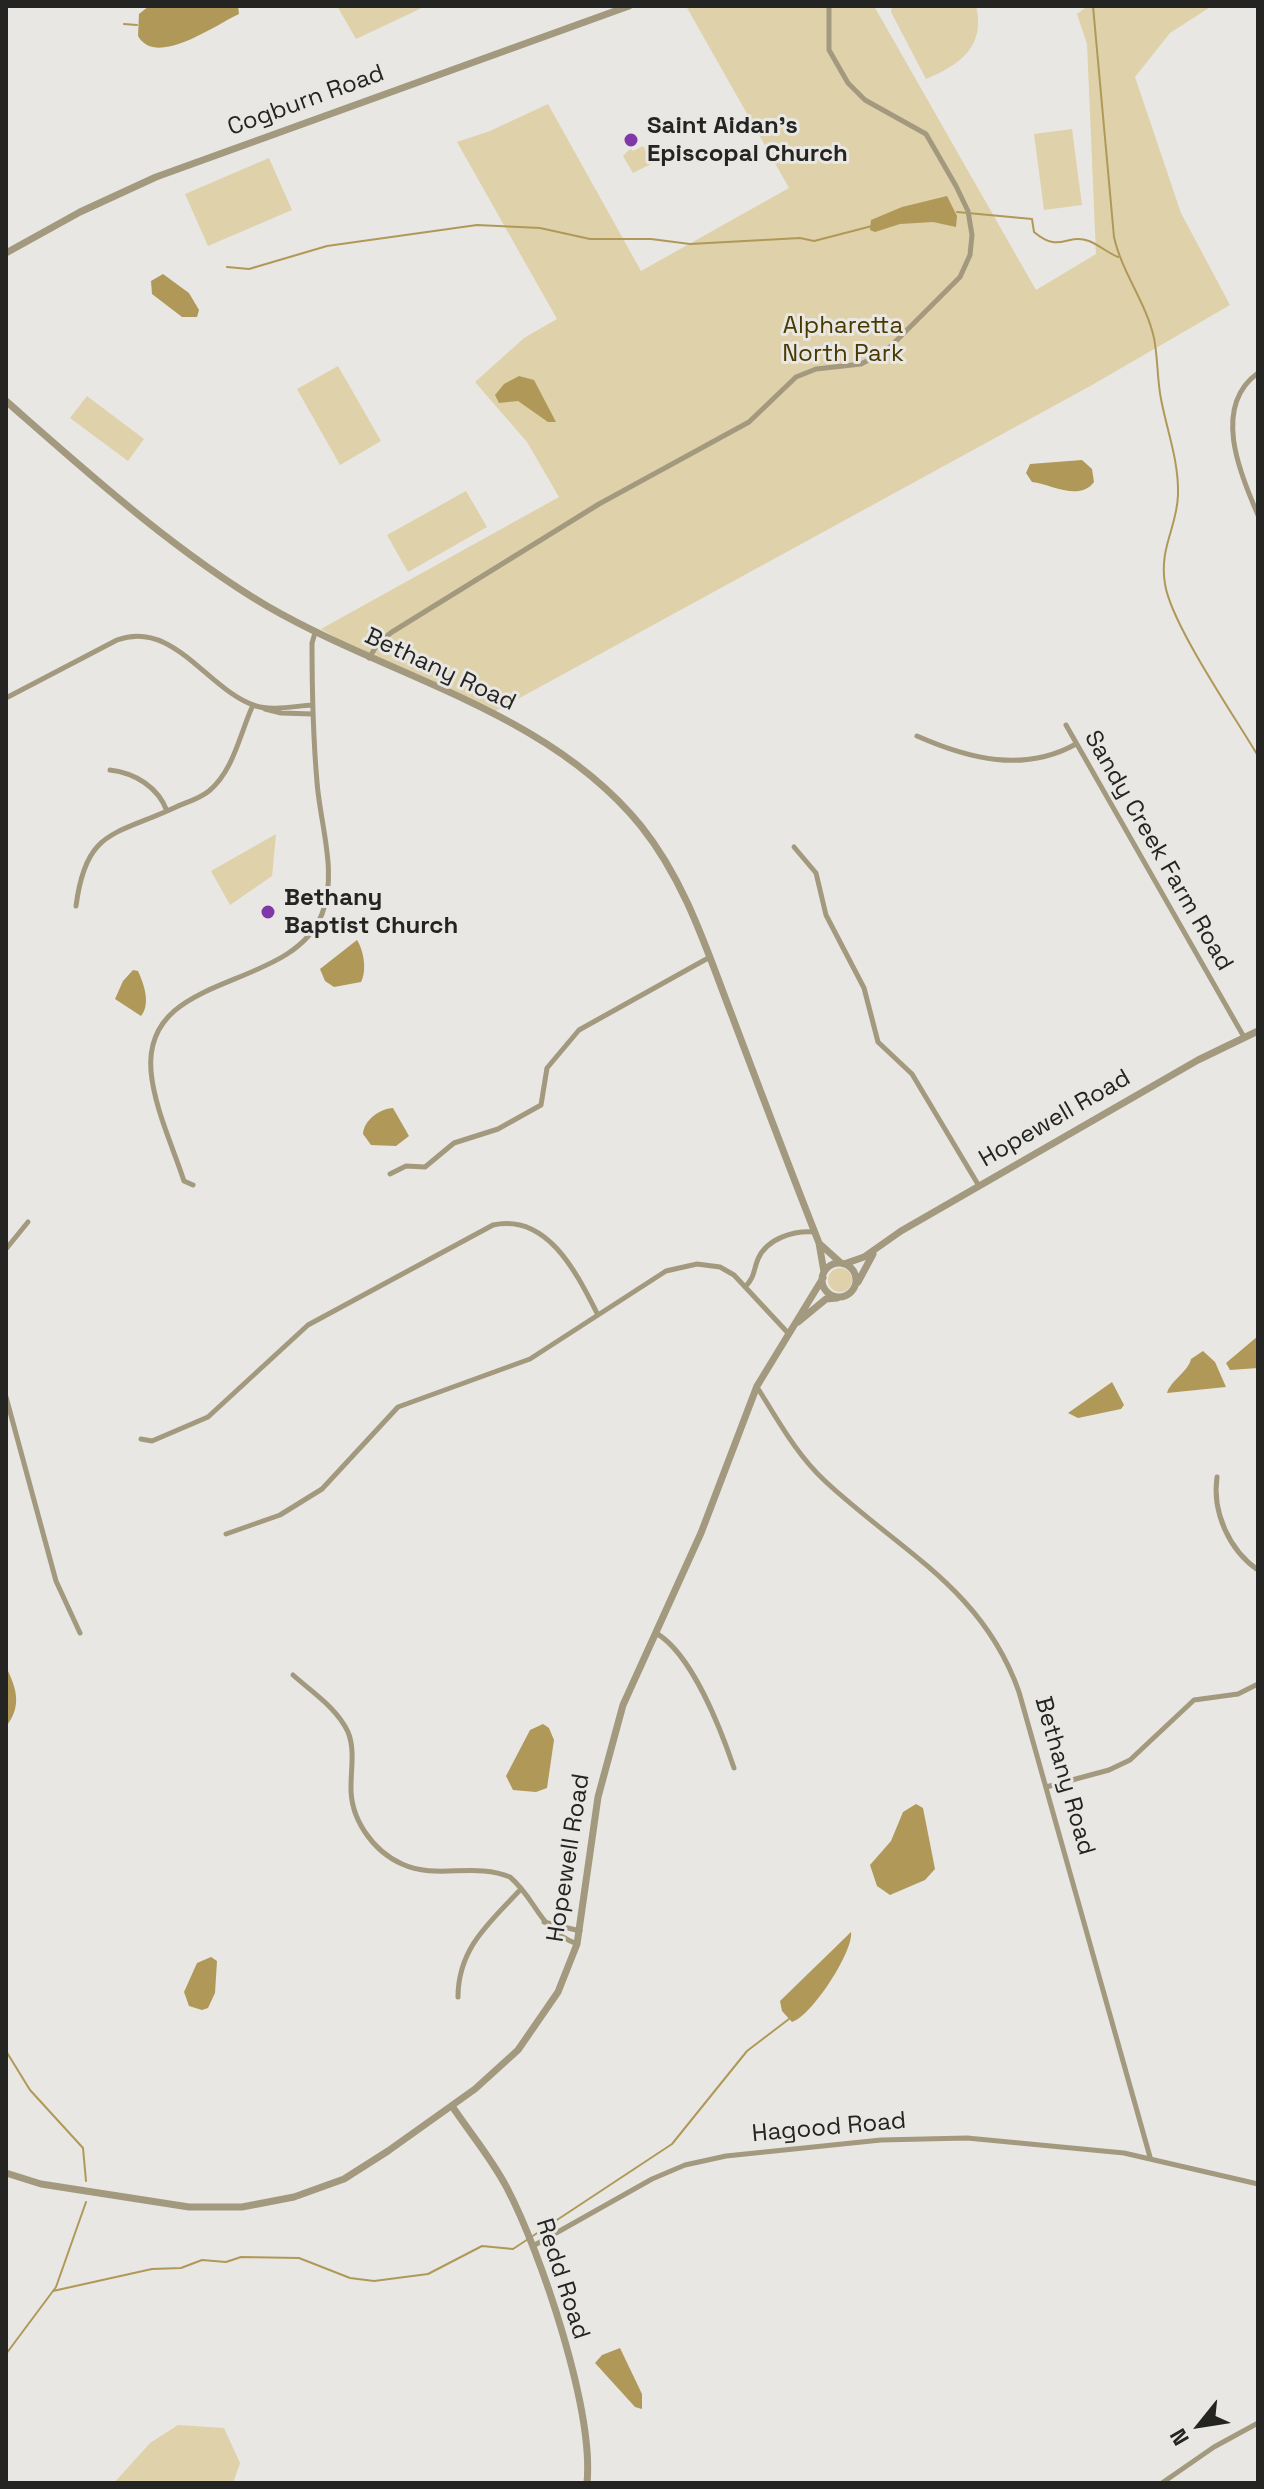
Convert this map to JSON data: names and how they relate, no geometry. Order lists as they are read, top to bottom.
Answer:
{
  "streets": {
    "street": [
      "Cogburn Road",
      "Bethany Road",
      "Sandy Creek Farm Road",
      "Hopewell Road",
      "Hagood Road",
      "Redd Road"
    ]
  },
  "crossings": [
    ["Bethany Road", "Hopewell Road"],
    ["Bethany Road", "Hagood Road"],
    ["Sandy Creek Farm Road", "Hopewell Road"],
    ["Hopewell Road", "Redd Road"],
    ["Hagood Road", "Redd Road"]
  ],
  "parks": ["Alpharetta North Park"],
  "places": ["Saint Aidan's Episcopal Church", "Bethany Baptist Church"],
  "north": "bottom left"
}
